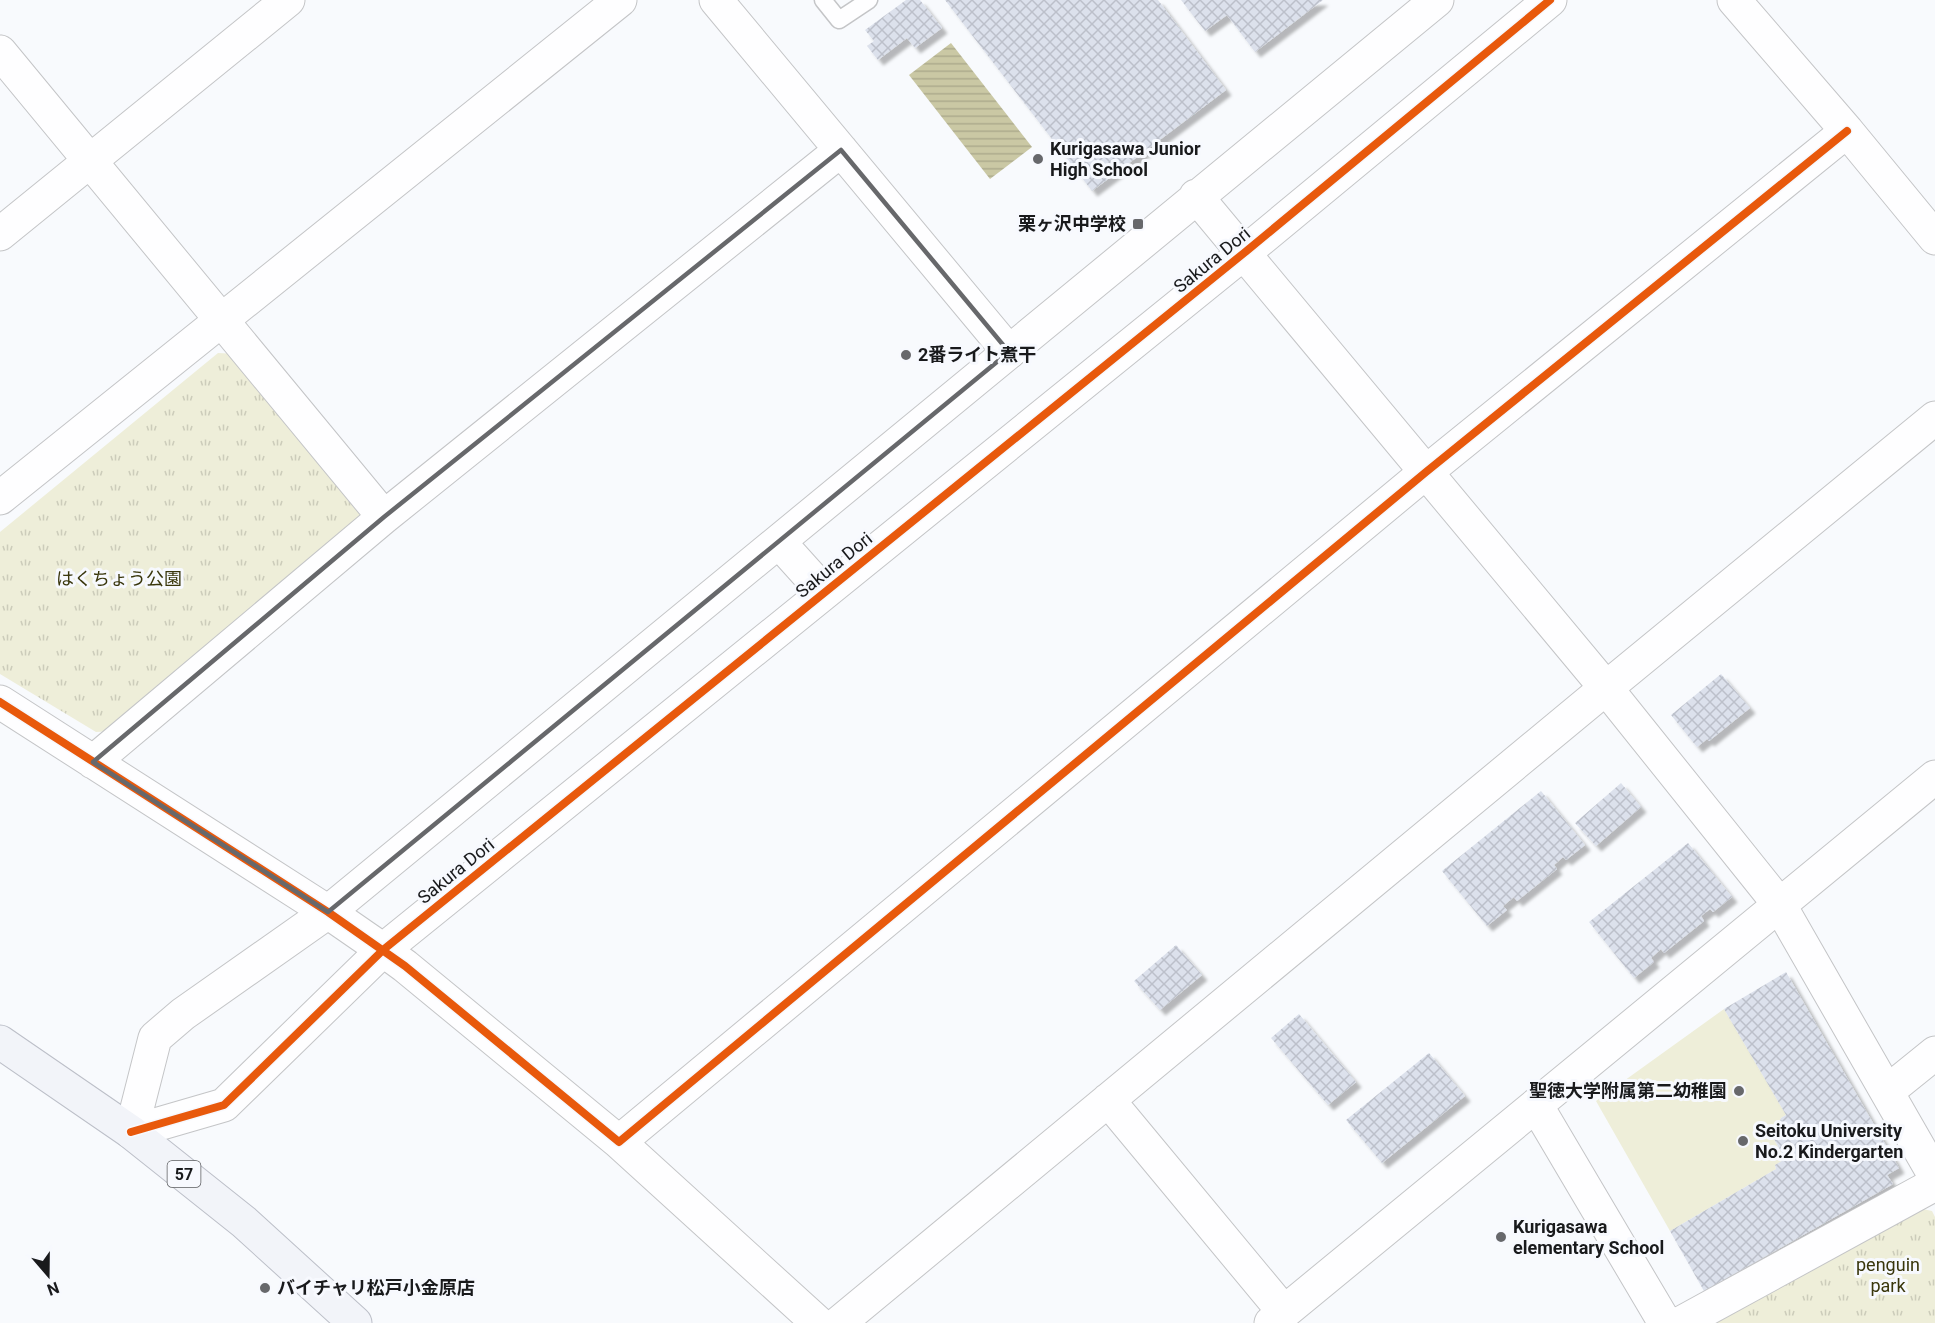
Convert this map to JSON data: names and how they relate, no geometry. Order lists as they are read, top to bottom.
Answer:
{
  "streets": {
    "main road": ["57"],
    "street": ["Sakura Dori"]
  },
  "crossings": [
    ["Sakura Dori", "57"]
  ],
  "parks": ["はくちょう公園", "penguin park"],
  "places": {
    "other": [
      "Kurigasawa Junior High School",
      "2番ライト煮干",
      "聖徳大学附属第二幼稚園",
      "Seitoku University No.2 Kindergarten",
      "Kurigasawa elementary School",
      "バイチャリ松戸小金原店"
    ],
    "transit": ["栗ヶ沢中学校"]
  },
  "north": "bottom"
}
